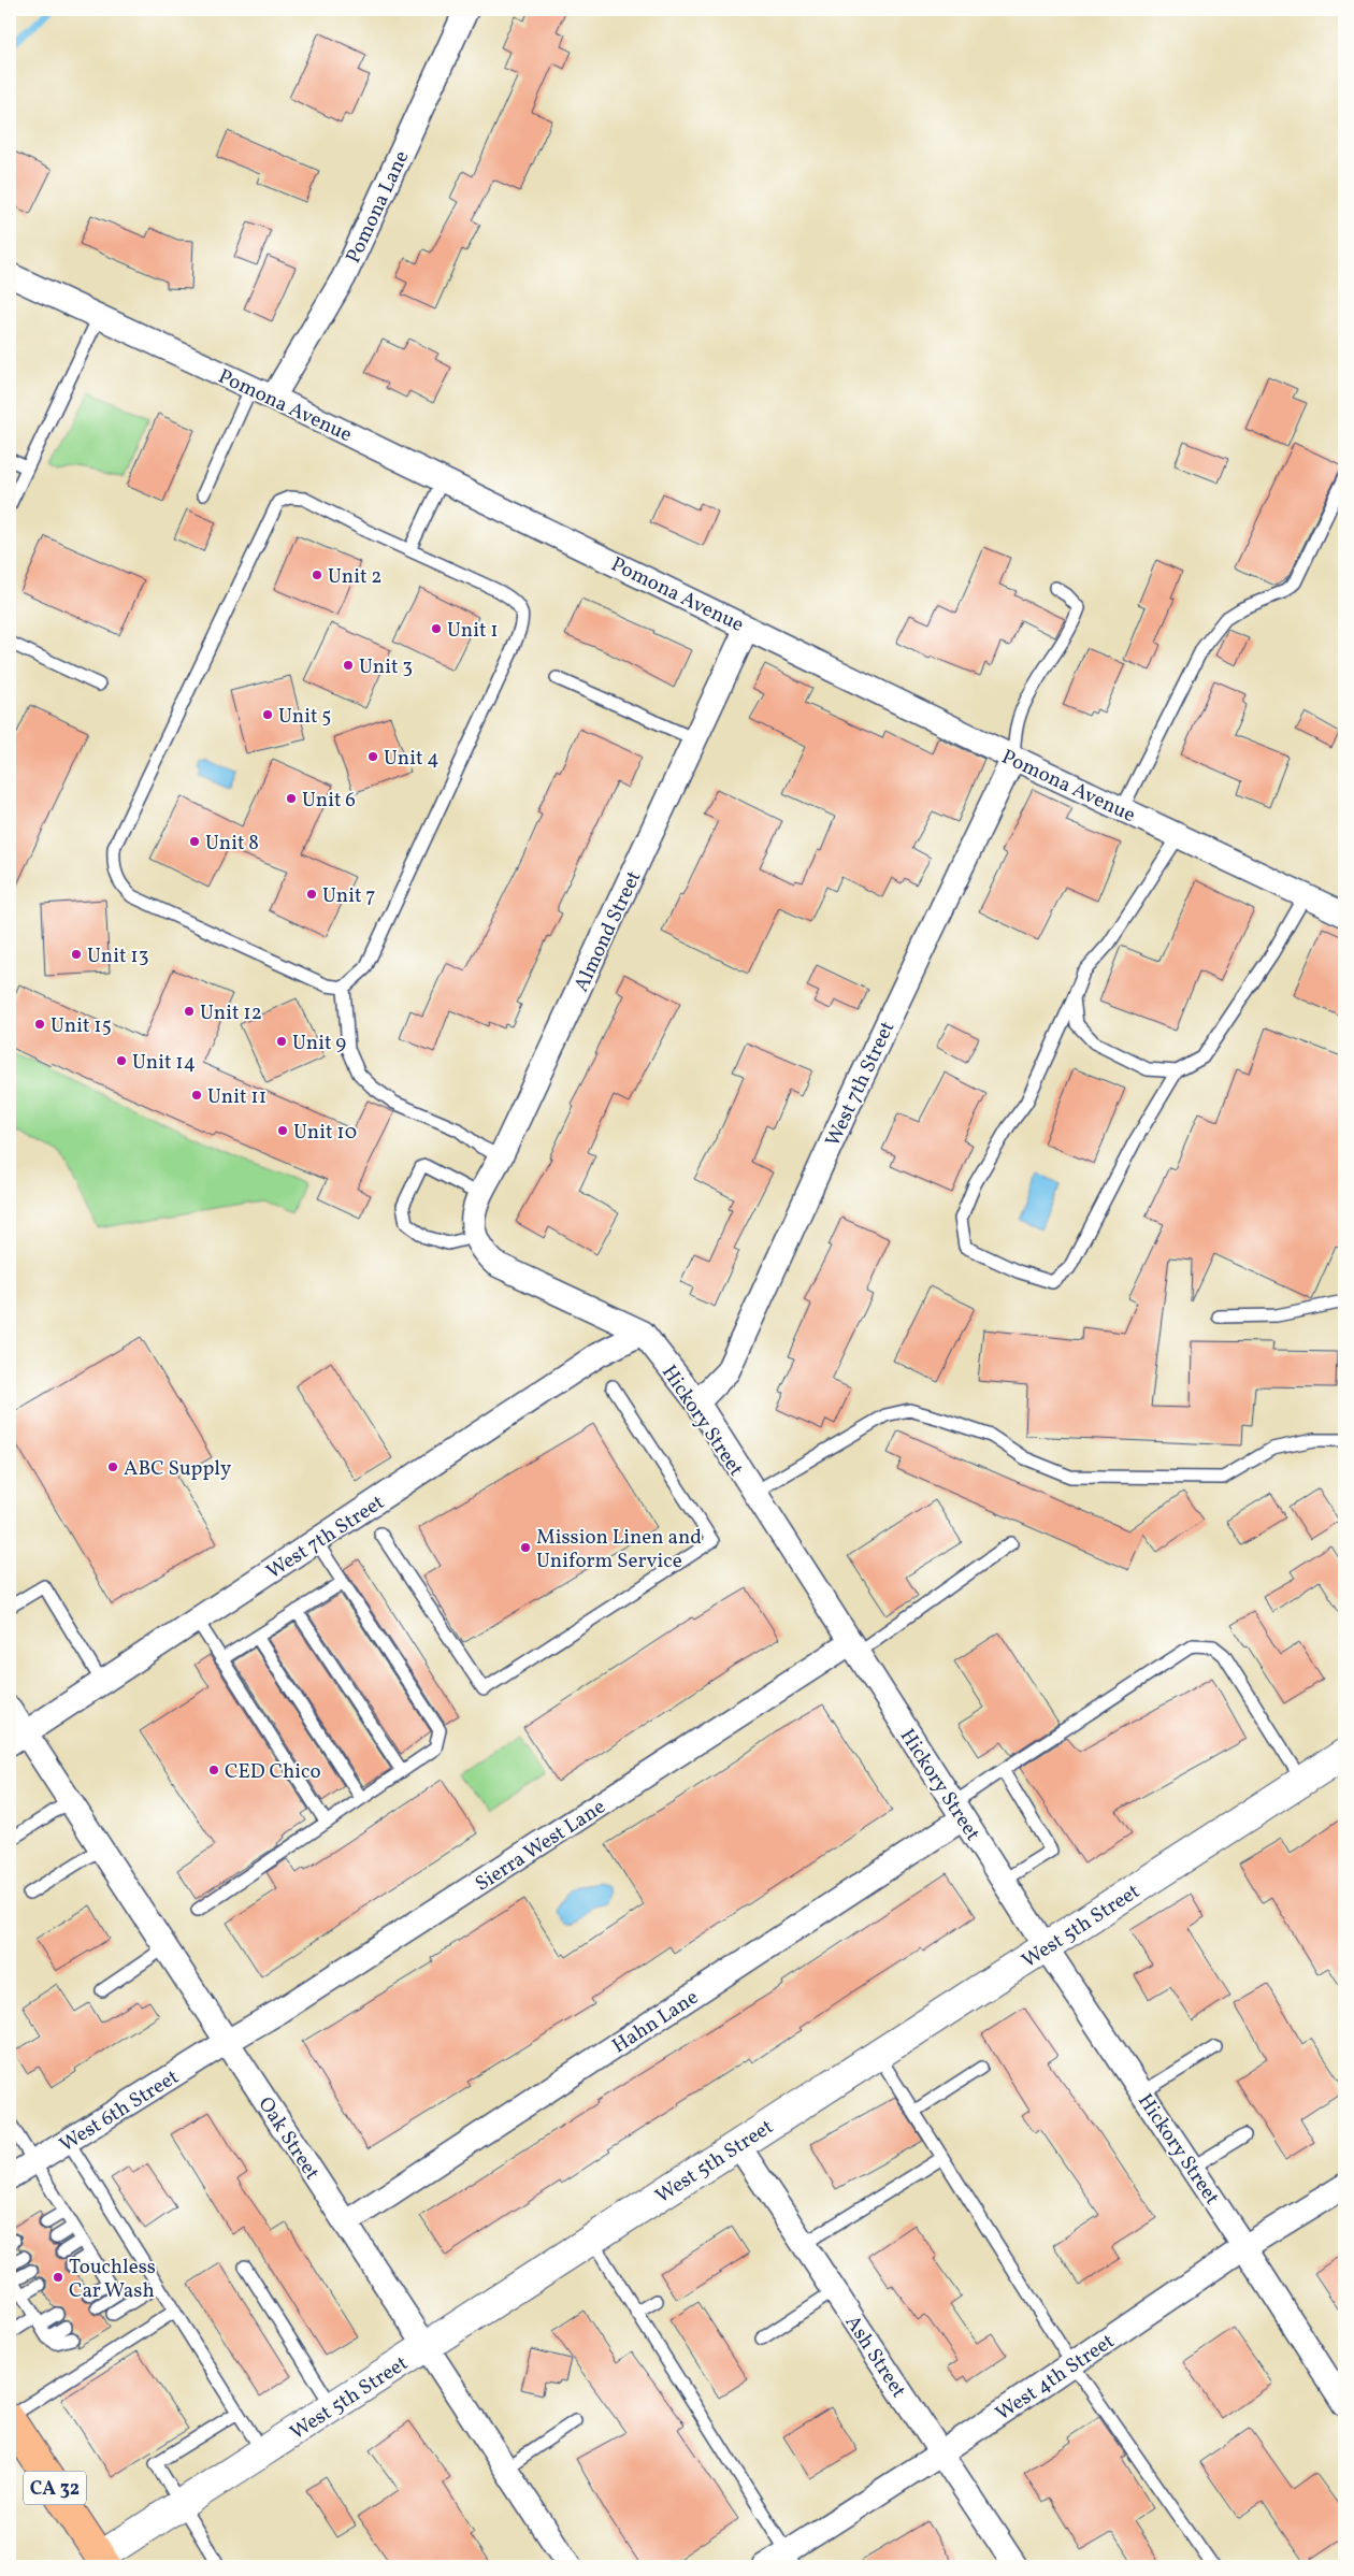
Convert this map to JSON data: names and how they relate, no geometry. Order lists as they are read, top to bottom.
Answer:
{
  "streets": {
    "main road": ["CA 32"],
    "street": [
      "Pomona Lane",
      "Pomona Avenue",
      "Almond Street",
      "West 7th Street",
      "Hickory Street",
      "Sierra West Lane",
      "West 5th Street",
      "Hahn Lane",
      "West 6th Street",
      "Oak Street",
      "Ash Street",
      "West 4th Street"
    ]
  },
  "crossings": [
    ["Pomona Lane", "Pomona Avenue"],
    ["Pomona Avenue", "Almond Street"],
    ["Pomona Avenue", "West 7th Street"],
    ["Almond Street", "Hickory Street"],
    ["West 7th Street", "Hickory Street"],
    ["West 7th Street", "Oak Street"],
    ["Hickory Street", "Sierra West Lane"],
    ["Hickory Street", "West 5th Street"],
    ["Hickory Street", "Hahn Lane"],
    ["Hickory Street", "West 4th Street"],
    ["Sierra West Lane", "West 6th Street"],
    ["Sierra West Lane", "Oak Street"],
    ["West 5th Street", "Oak Street"],
    ["West 5th Street", "Ash Street"],
    ["West 5th Street", "CA 32"],
    ["Hahn Lane", "Oak Street"],
    ["West 6th Street", "Oak Street"],
    ["Ash Street", "West 4th Street"]
  ],
  "places": [
    "Unit 2",
    "Unit 1",
    "Unit 3",
    "Unit 5",
    "Unit 4",
    "Unit 6",
    "Unit 8",
    "Unit 7",
    "Unit 13",
    "Unit 12",
    "Unit 15",
    "Unit 9",
    "Unit 14",
    "Unit 11",
    "Unit 10",
    "ABC Supply",
    "Mission Linen and Uniform Service",
    "CED Chico",
    "Touchless Car Wash"
  ]
}
